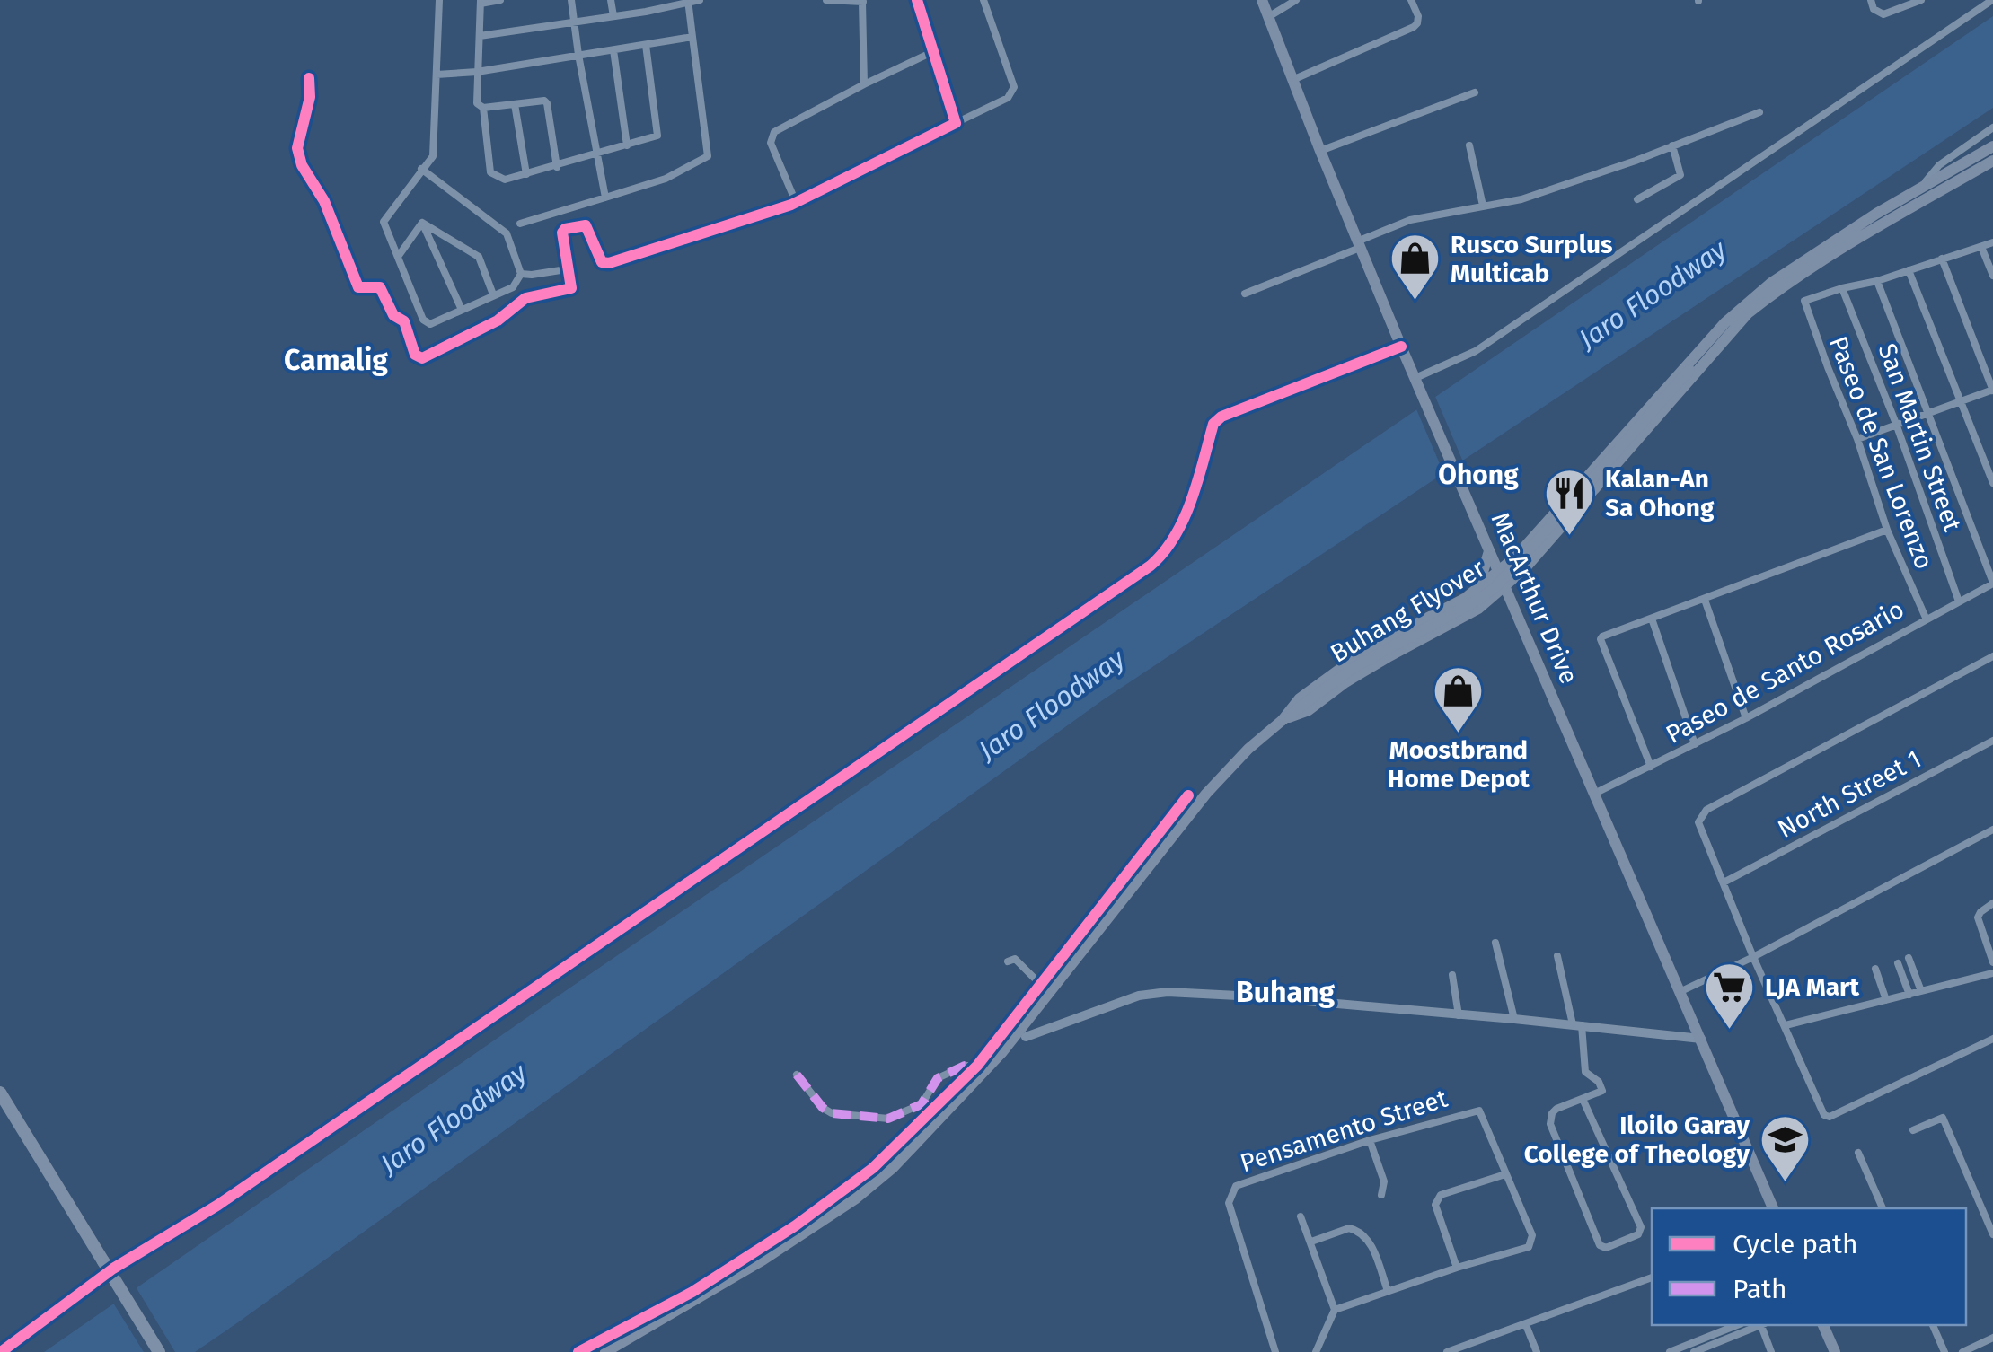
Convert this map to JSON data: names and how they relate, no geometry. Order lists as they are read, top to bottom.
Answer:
{
  "streets": {
    "main road": ["MacArthur Drive", "Buhang Flyover"],
    "street": [
      "San Martin Street",
      "Paseo de San Lorenzo",
      "Paseo de Santo Rosario",
      "North Street 1",
      "Pensamento Street"
    ]
  },
  "crossings": [
    ["San Martin Street", "Paseo de San Lorenzo"],
    ["San Martin Street", "Paseo de Santo Rosario"],
    ["Paseo de San Lorenzo", "Paseo de Santo Rosario"],
    ["MacArthur Drive", "Paseo de Santo Rosario"]
  ],
  "districts": ["Camalig", "Ohong", "Buhang"],
  "water": ["Jaro Floodway"],
  "places": {
    "shop": ["Rusco Surplus Multicab", "Moostbrand Home Depot"],
    "restaurant": ["Kalan-An Sa Ohong"],
    "supermarket": ["LJA Mart"],
    "school or university": ["Iloilo Garay College of Theology"]
  },
  "legend": ["Cycle path", "Path"]
}
